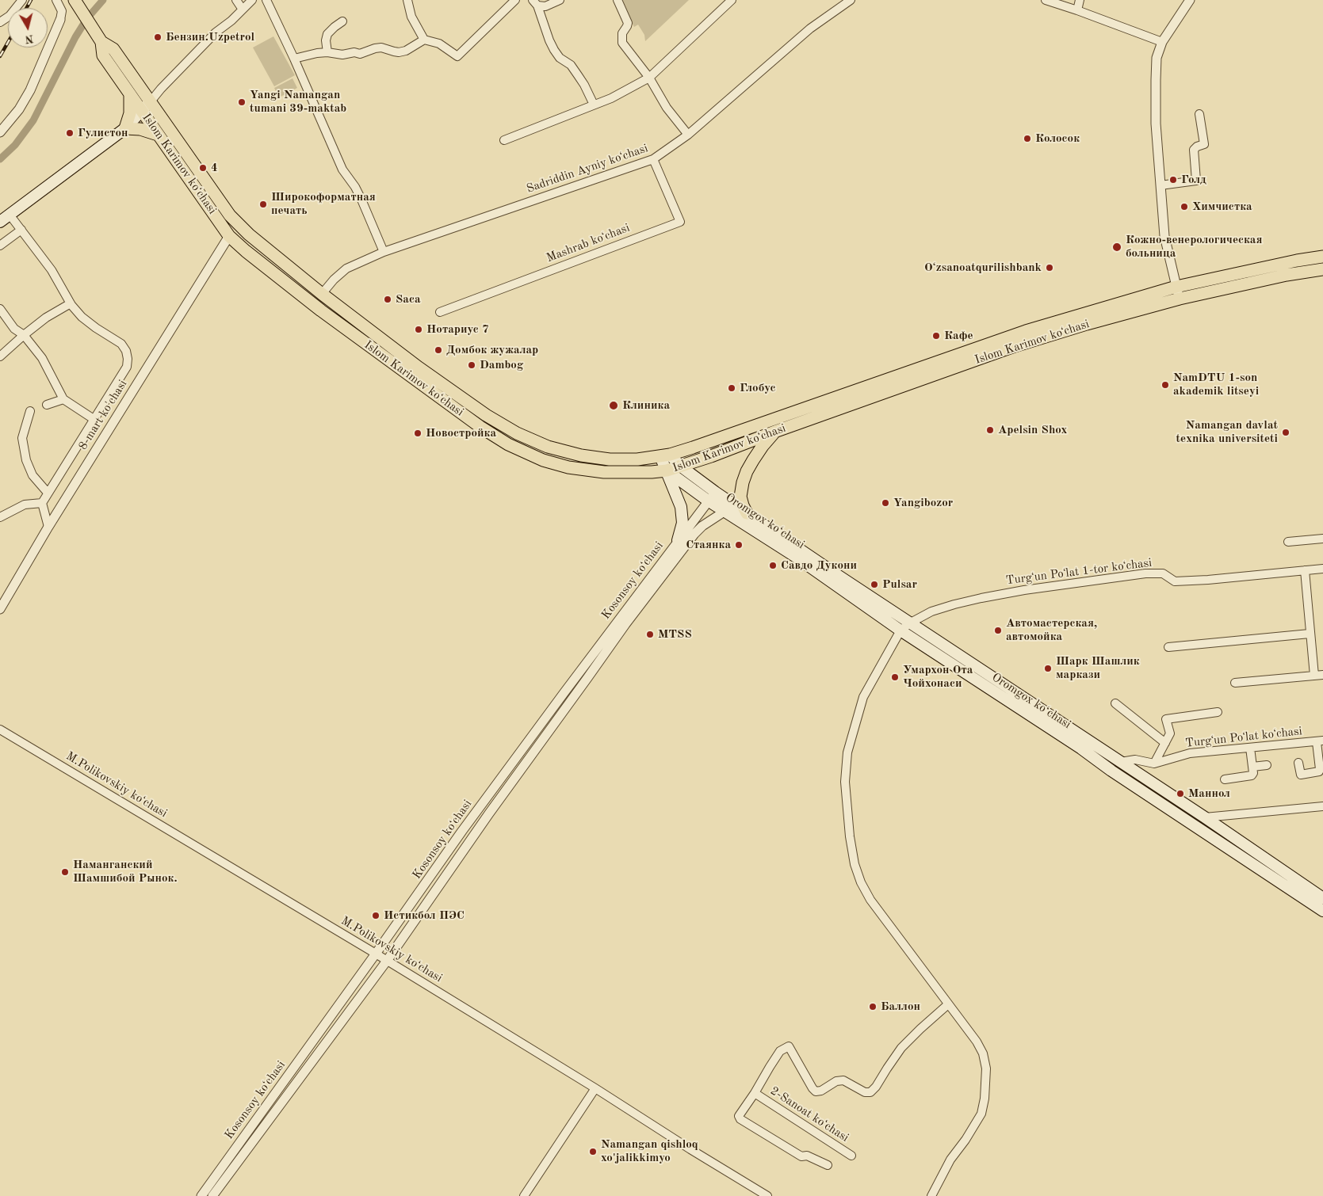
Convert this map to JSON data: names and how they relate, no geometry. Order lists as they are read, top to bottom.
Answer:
{
  "streets": {
    "main road": ["Islom Karimov koʻchasi", "Oromgox ko‘chasi"],
    "street": [
      "Sadriddin Ayniy koʻchasi",
      "Mashrab koʻchasi",
      "8-mart ko'chasi",
      "Turgʻun Poʻlat 1-tor koʻchasi",
      "Kosonsoy koʻchasi",
      "Turgʻun Poʻlat koʻchasi",
      "M.Polikovskiy koʻchasi",
      "2-Sanoat koʻchasi"
    ]
  },
  "crossings": [
    ["Islom Karimov koʻchasi", "Sadriddin Ayniy koʻchasi"],
    ["Islom Karimov koʻchasi", "8-mart ko'chasi"],
    ["Islom Karimov koʻchasi", "Oromgox ko‘chasi"],
    ["Sadriddin Ayniy koʻchasi", "Mashrab koʻchasi"],
    ["Oromgox ko‘chasi", "Turgʻun Poʻlat 1-tor koʻchasi"],
    ["Oromgox ko‘chasi", "Kosonsoy koʻchasi"],
    ["Oromgox ko‘chasi", "Turgʻun Poʻlat koʻchasi"],
    ["Kosonsoy koʻchasi", "M.Polikovskiy koʻchasi"]
  ],
  "places": [
    "Бензин.Uzpetrol",
    "Yangi Namangan tumani 39-maktab",
    "Гулистон",
    "Колосок",
    "4",
    "Голд",
    "Широкоформатная печать",
    "Химчистка",
    "Кожно-венерологическая больница",
    "Oʻzsanoatqurilishbank",
    "Saca",
    "Нотариус 7",
    "Кафе",
    "Домбок жужалар",
    "Dambog",
    "NamDTU 1-son akademik litseyi",
    "Глобус",
    "Клиника",
    "Apelsin Shox",
    "Namangan davlat texnika universiteti",
    "Новостройка",
    "Yangibozor",
    "Стаянка",
    "Савдо Дукони",
    "Pulsar",
    "Автомастерская, автомойка",
    "MTSS",
    "Шарк Шашлик маркази",
    "Умархон Ота Чойхонаси",
    "Маннол",
    "Наманганский Шамшибой Рынок.",
    "Истикбол ПЭС",
    "Баллон",
    "Namangan qishloq xo'jalikkimyo"
  ],
  "north": "bottom"
}
